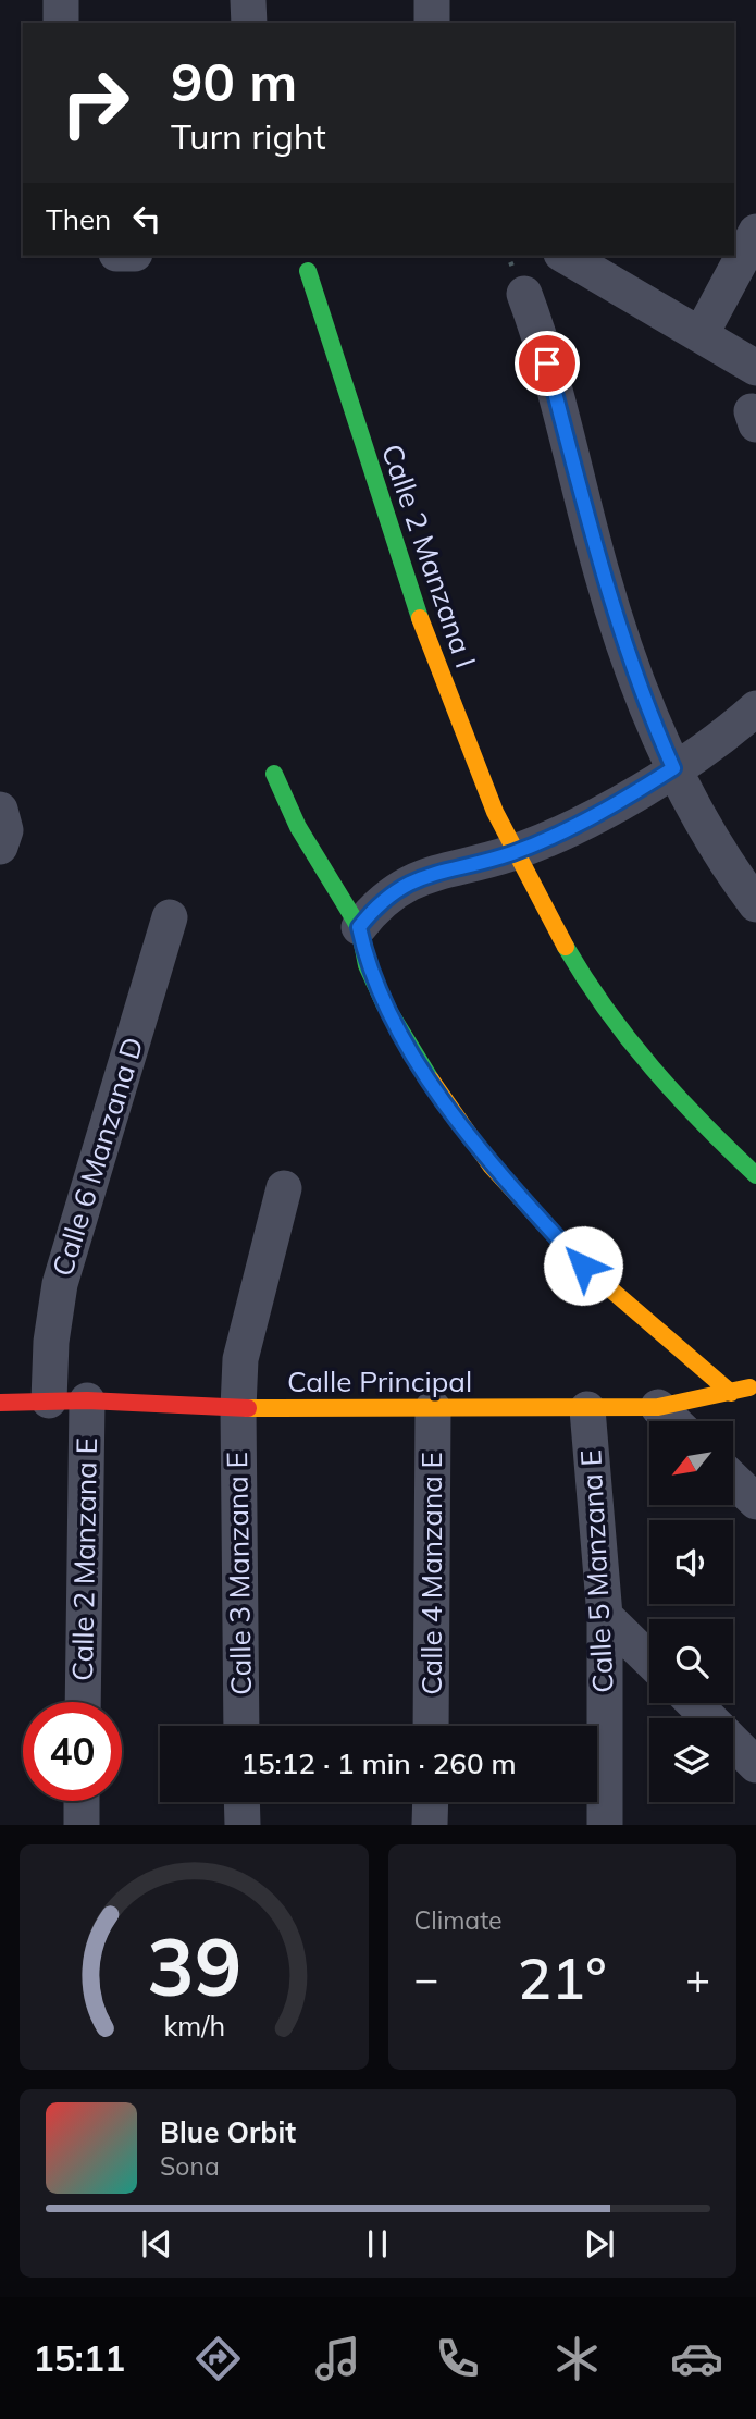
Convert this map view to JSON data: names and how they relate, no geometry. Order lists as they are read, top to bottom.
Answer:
{
  "streets": {
    "street": [
      "Calle 2 Manzana I",
      "Calle 6 Manzana D",
      "Calle Principal",
      "Calle 2 Manzana E",
      "Calle 5 Manzana E",
      "Calle 3 Manzana E",
      "Calle 4 Manzana E"
    ]
  },
  "crossings": [
    ["Calle 6 Manzana D", "Calle Principal"],
    ["Calle Principal", "Calle 2 Manzana E"],
    ["Calle Principal", "Calle 5 Manzana E"],
    ["Calle Principal", "Calle 3 Manzana E"],
    ["Calle Principal", "Calle 4 Manzana E"]
  ],
  "north": "bottom left",
  "page": {
    "turn": ["90 m", "Turn right"],
    "then": "Then",
    "limit": "40",
    "trip": "15:12 · 1 min · 260 m",
    "tile": "Climate",
    "heat": ["−", "21°", "+"],
    "song": ["Blue Orbit", "Sona"],
    "tabs": "15:11",
    "gauge": ["39", "km/h"]
  }
}
